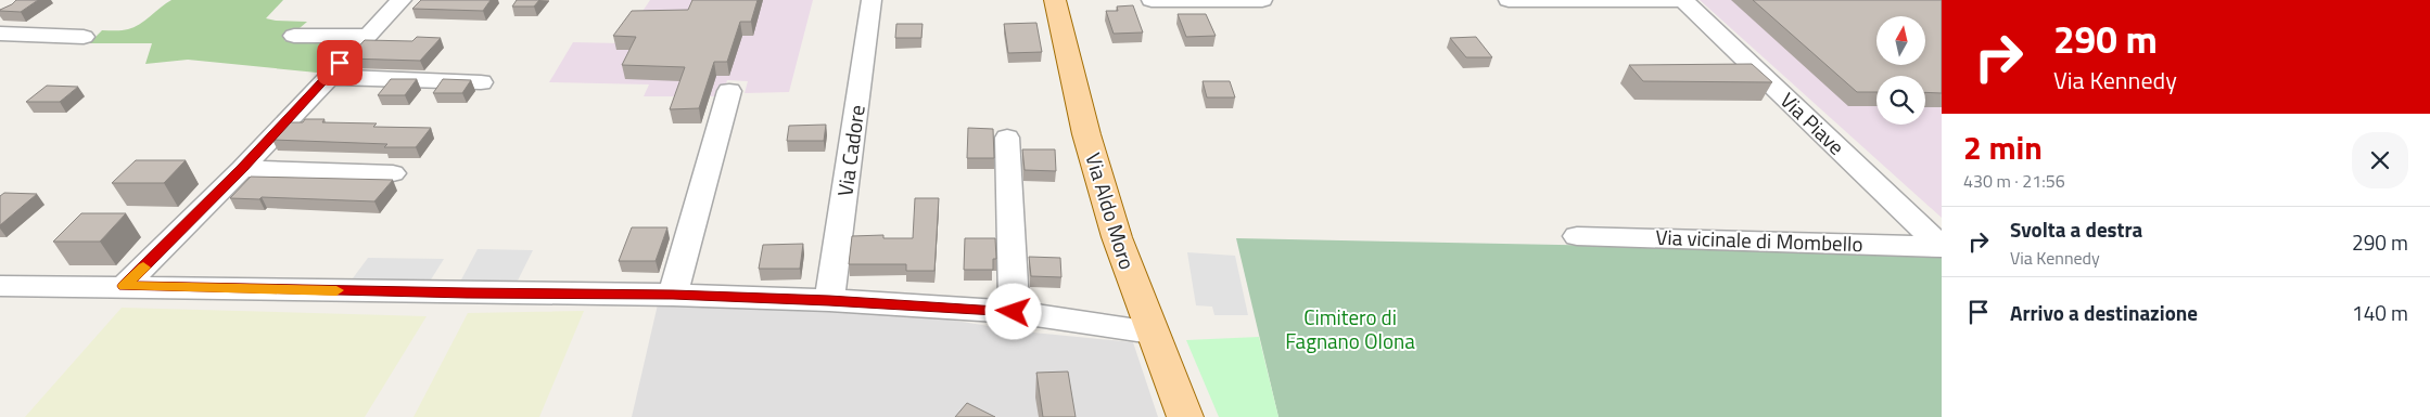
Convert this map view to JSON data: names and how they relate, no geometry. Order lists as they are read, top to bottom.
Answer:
{
  "streets": {
    "main road": ["Via Aldo Moro"],
    "street": ["Via Piave", "Via Cadore", "Via vicinale di Mombello"]
  },
  "crossings": [
    ["Via Piave", "Via vicinale di Mombello"]
  ],
  "parks": ["Cimitero di Fagnano Olona"],
  "north": "top",
  "page": {
    "turn": ["290 m", "Via Kennedy"],
    "heading": ["2 min", "430 m · 21:56"],
    "list": [
      {
        "name": "Svolta a destra",
        "note": "Via Kennedy",
        "value": "290 m"
      },
      {
        "name": "Arrivo a destinazione",
        "value": "140 m"
      }
    ]
  }
}
